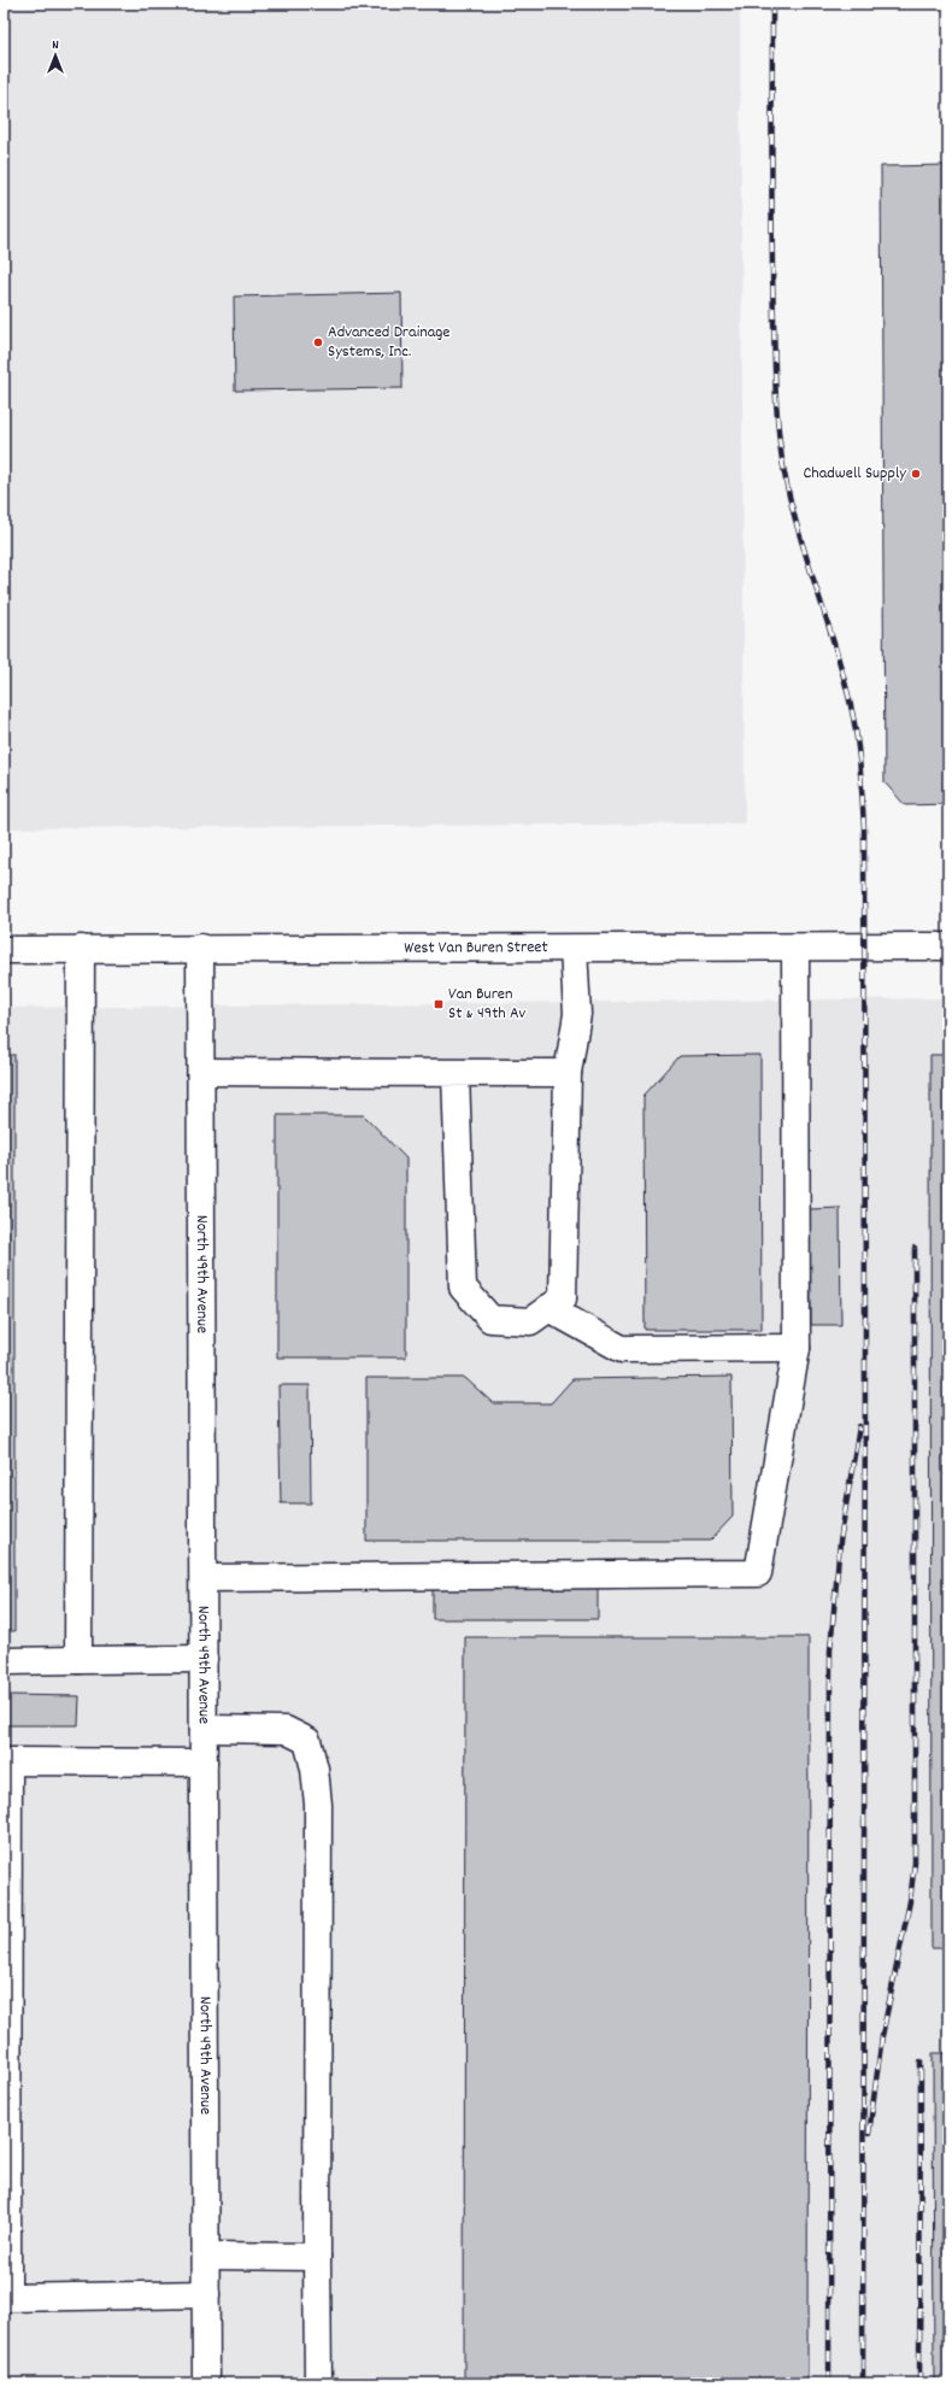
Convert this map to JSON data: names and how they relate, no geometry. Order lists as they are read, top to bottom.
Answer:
{
  "streets": {
    "street": ["West Van Buren Street", "North 49th Avenue"]
  },
  "crossings": [
    ["West Van Buren Street", "North 49th Avenue"]
  ],
  "places": {
    "other": ["Advanced Drainage Systems, Inc.", "Chadwell Supply"],
    "transit": ["Van Buren St & 49th Av"]
  },
  "north": "top"
}
